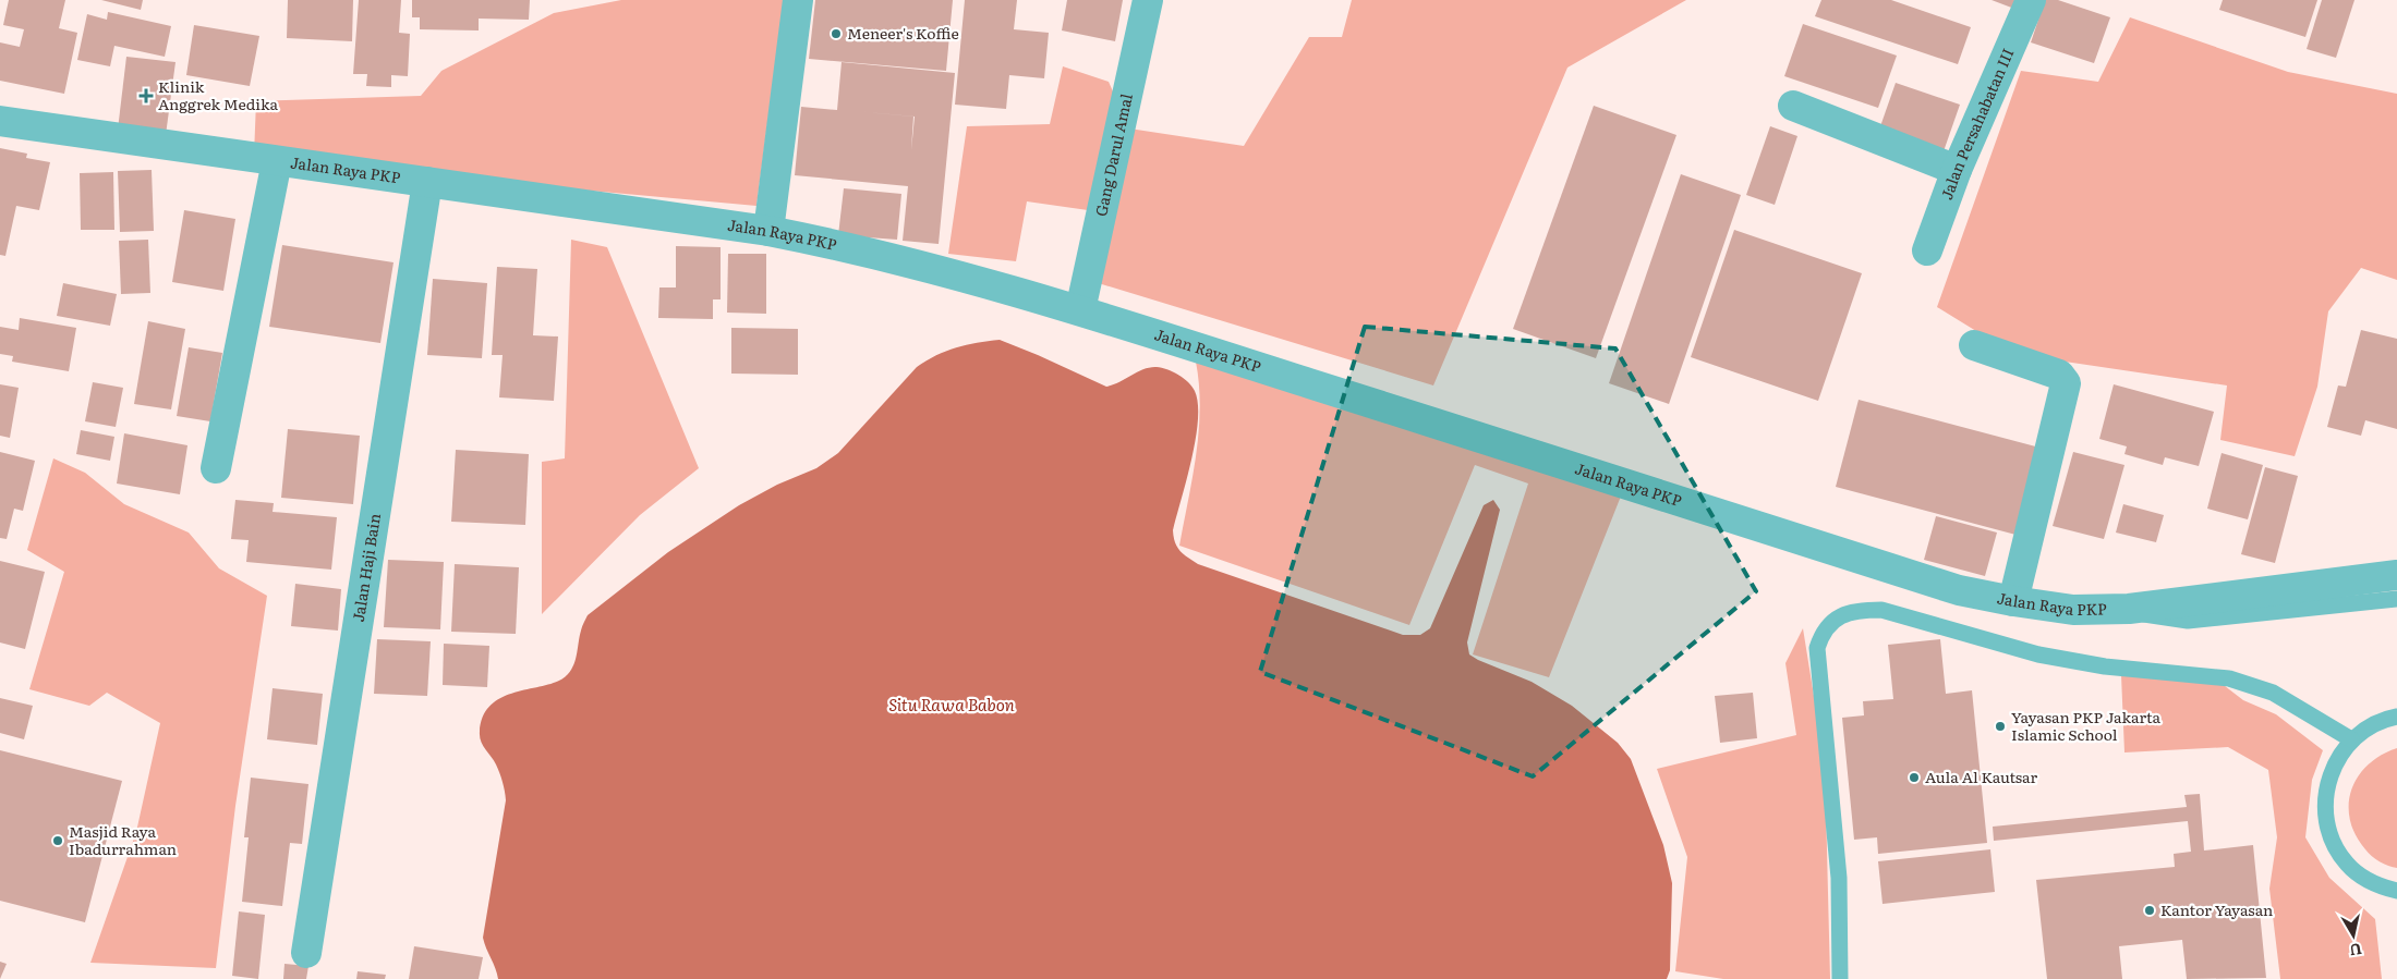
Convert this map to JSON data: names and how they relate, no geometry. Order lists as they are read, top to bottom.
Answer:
{
  "streets": {
    "street": [
      "Jalan Persahabatan III",
      "Gang Darul Amal",
      "Jalan Raya PKP",
      "Jalan Haji Bain"
    ]
  },
  "crossings": [
    ["Gang Darul Amal", "Jalan Raya PKP"],
    ["Jalan Raya PKP", "Jalan Haji Bain"]
  ],
  "water": ["Situ Rawa Babon"],
  "places": {
    "other": [
      "Meneer's Koffie",
      "Yayasan PKP Jakarta Islamic School",
      "Aula Al Kautsar",
      "Masjid Raya Ibadurrahman",
      "Kantor Yayasan"
    ],
    "health": ["Klinik Anggrek Medika"]
  },
  "north": "bottom"
}
